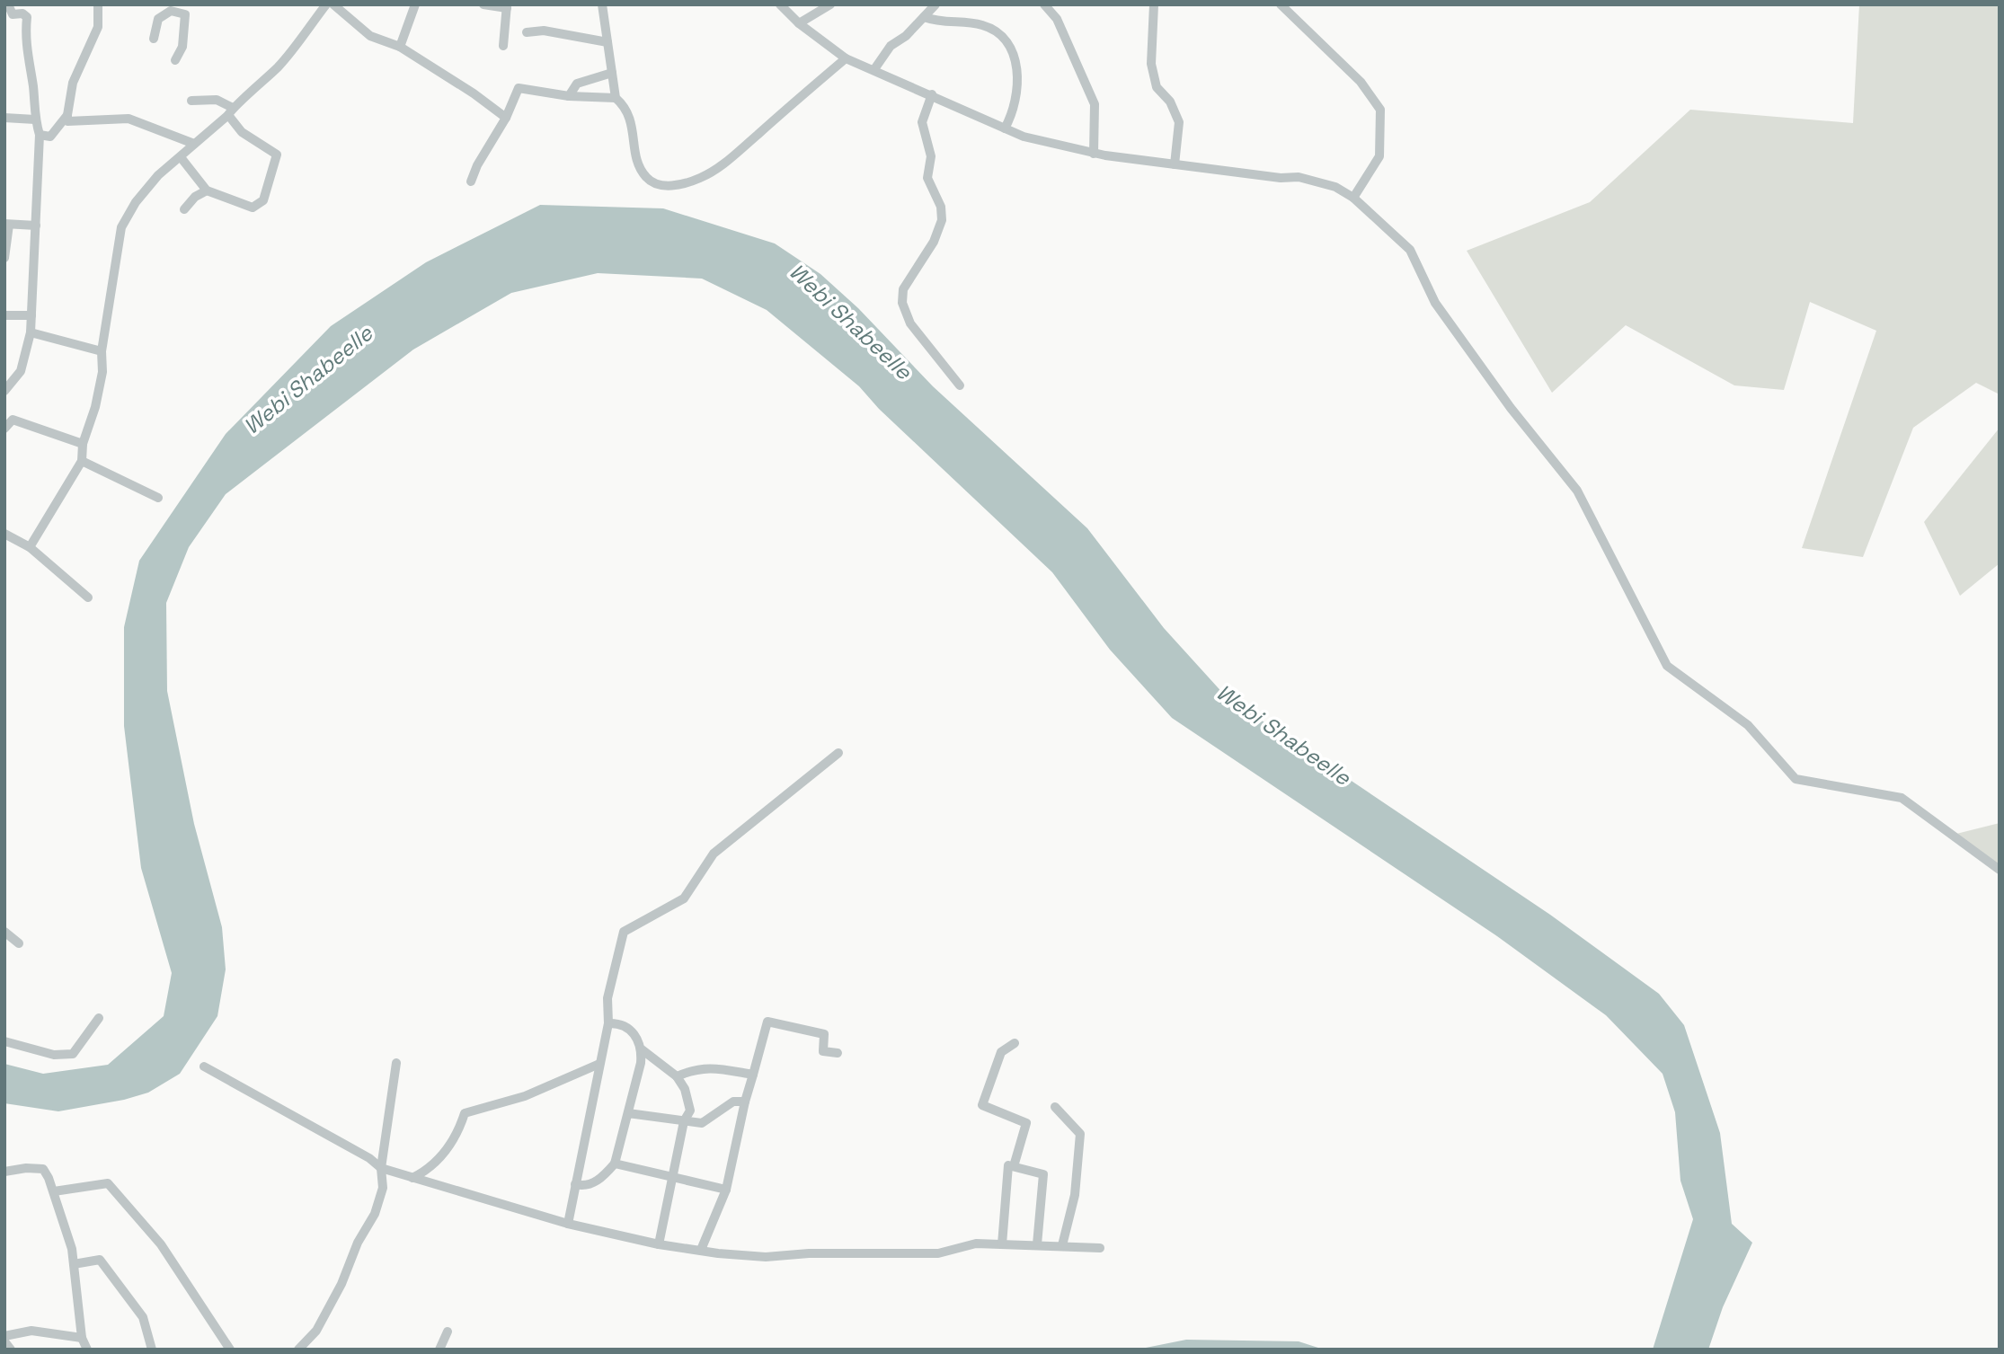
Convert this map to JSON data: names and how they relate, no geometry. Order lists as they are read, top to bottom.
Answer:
{
  "water": ["Webi Shabeelle"]
}
